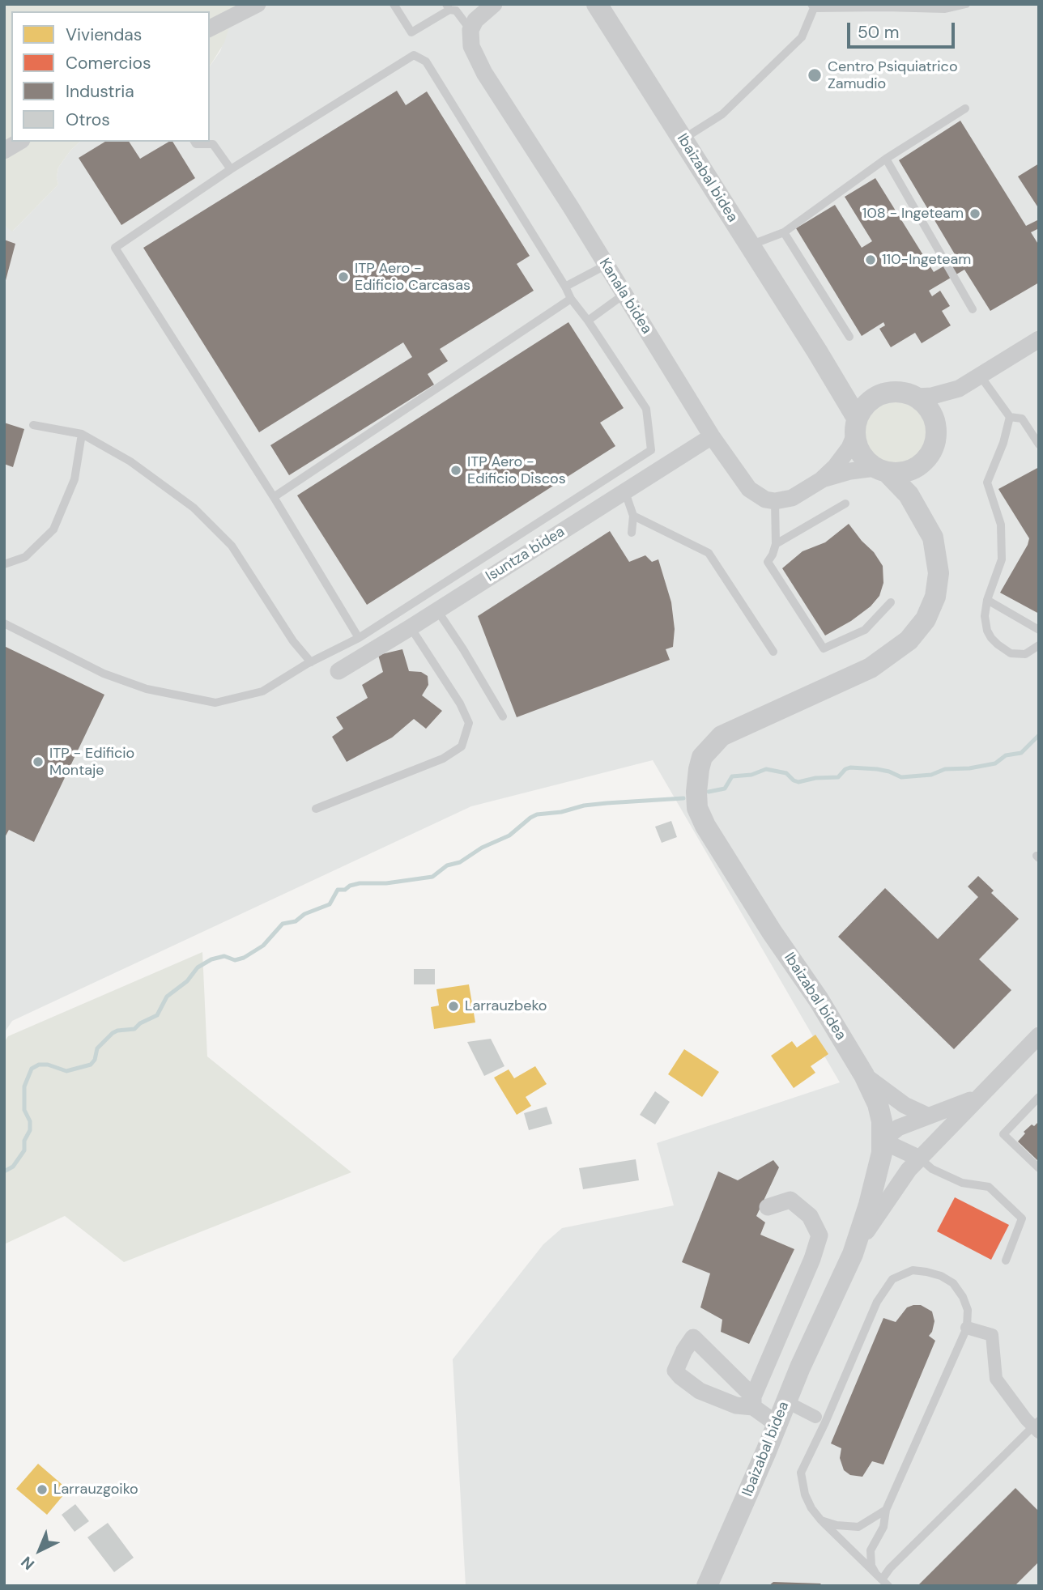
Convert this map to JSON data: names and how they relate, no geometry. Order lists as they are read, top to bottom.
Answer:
{
  "streets": {
    "street": ["Ibaizabal bidea", "Kanala bidea", "Isuntza bidea"]
  },
  "crossings": [
    ["Kanala bidea", "Isuntza bidea"]
  ],
  "places": [
    "Centro Psiquiatrico Zamudio",
    "108 - Ingeteam",
    "110-Ingeteam",
    "ITP Aero - Edificio Carcasas",
    "ITP Aero - Edificio Discos",
    "ITP - Edificio Montaje",
    "Larrauzbeko",
    "Larrauzgoiko"
  ],
  "legend": [
    "Viviendas",
    "Comercios",
    "Industria",
    "Otros"
  ],
  "scale_bar": "50 m",
  "north": "bottom left"
}
